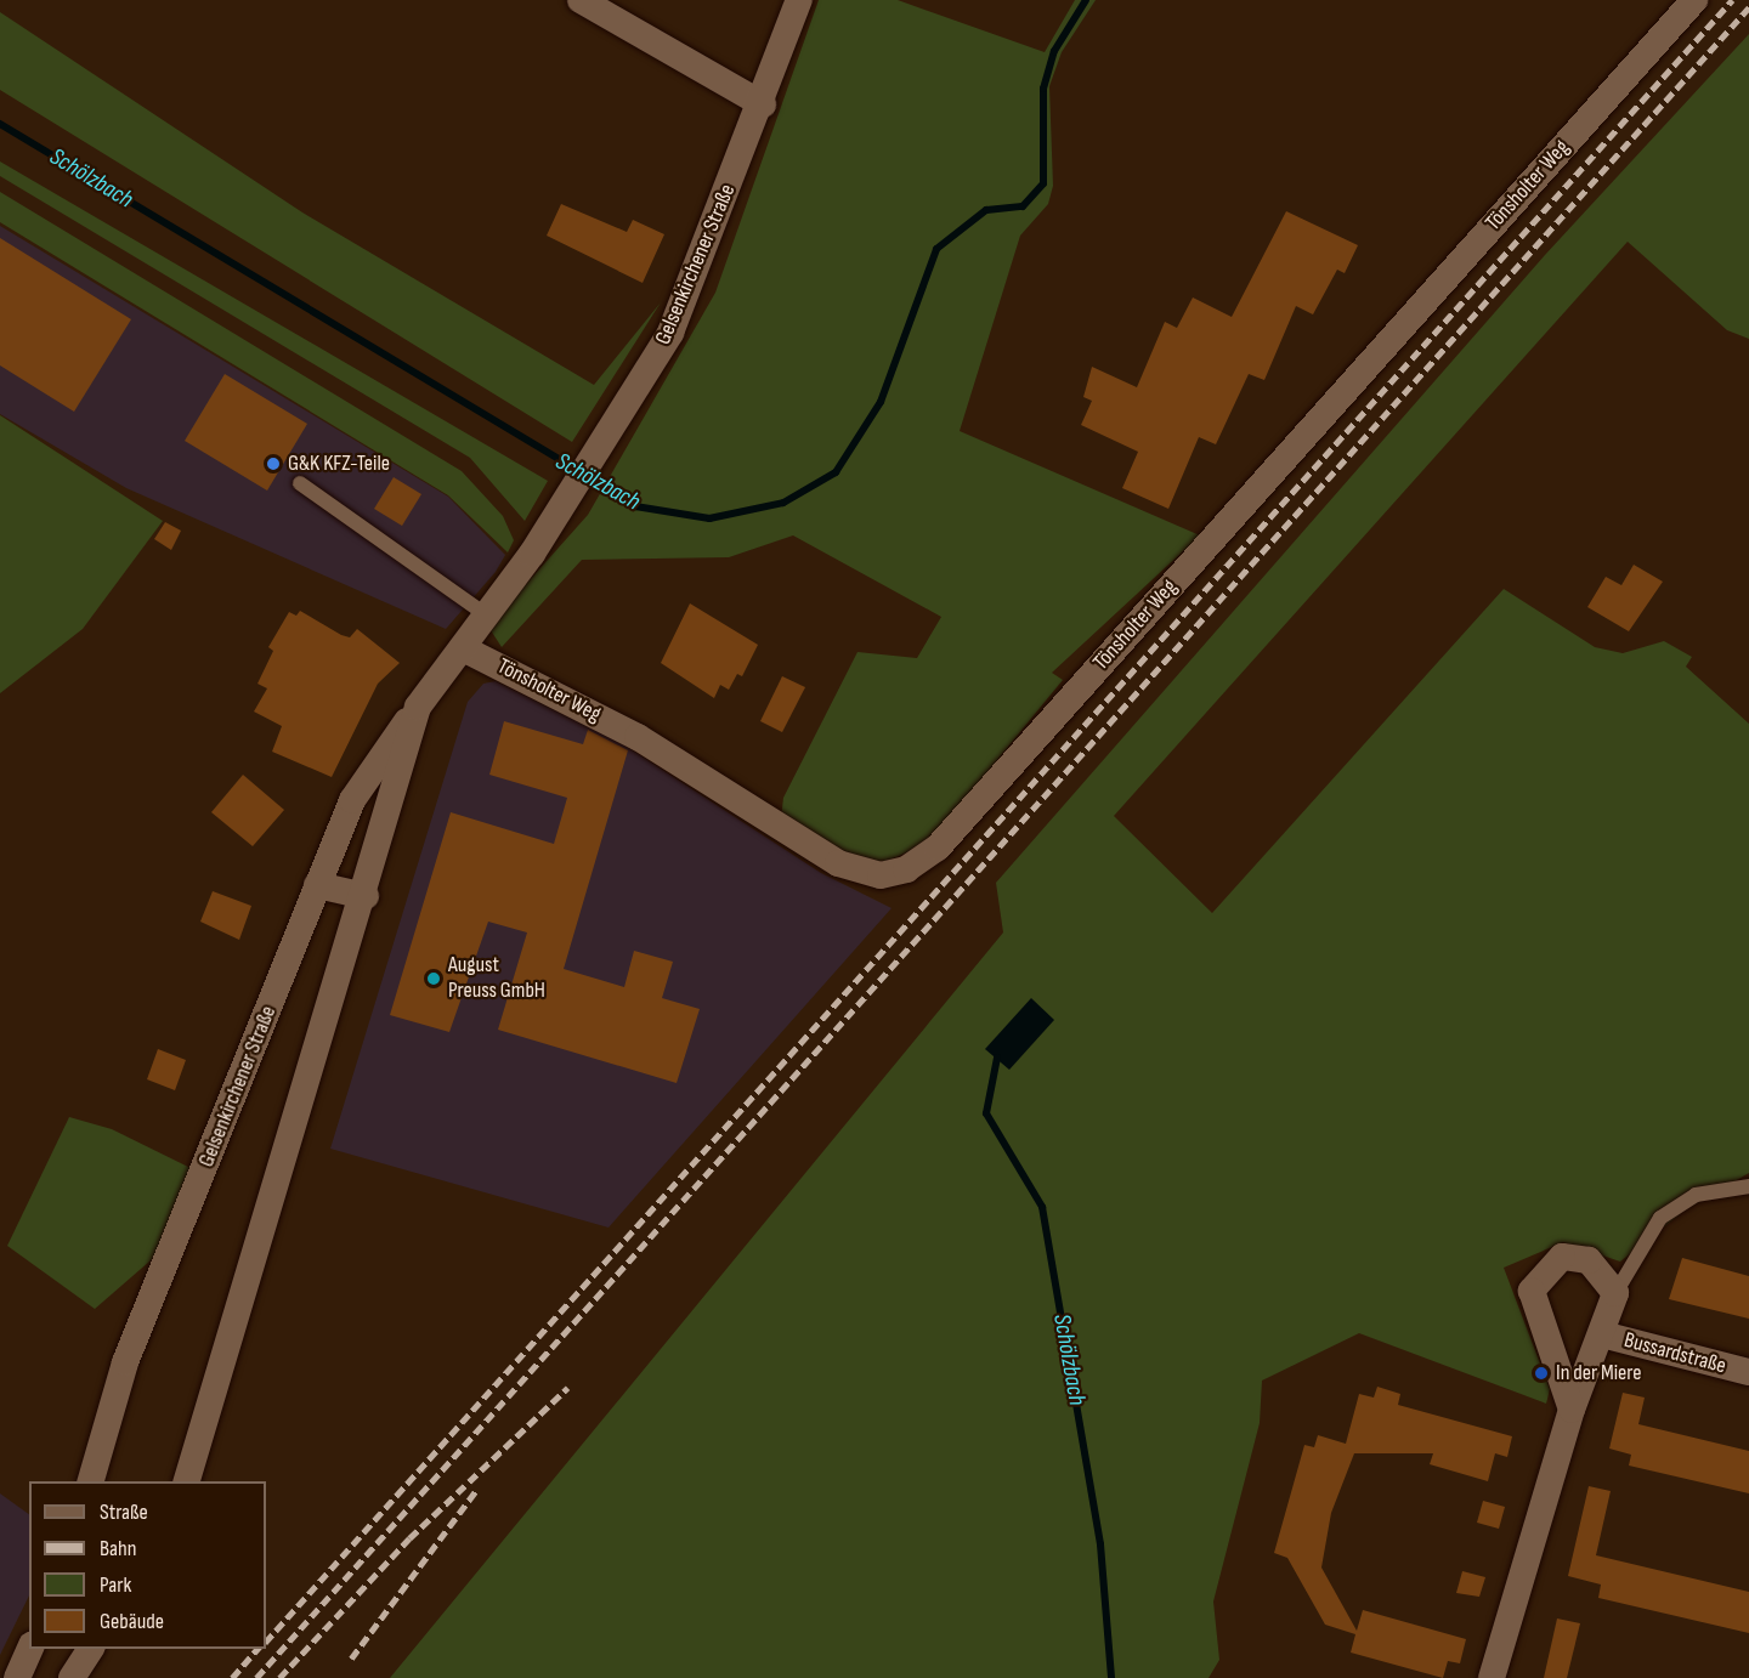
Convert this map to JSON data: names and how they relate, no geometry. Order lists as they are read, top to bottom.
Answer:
{
  "streets": {
    "street": ["Tönsholter Weg", "Gelsenkirchener Straße", "Bussardstraße"]
  },
  "crossings": [
    ["Tönsholter Weg", "Gelsenkirchener Straße"]
  ],
  "water": ["Schölzbach"],
  "places": ["G&K KFZ-Teile", "August Preuss GmbH", "In der Miere"],
  "legend": [
    "Straße",
    "Bahn",
    "Park",
    "Gebäude"
  ]
}
